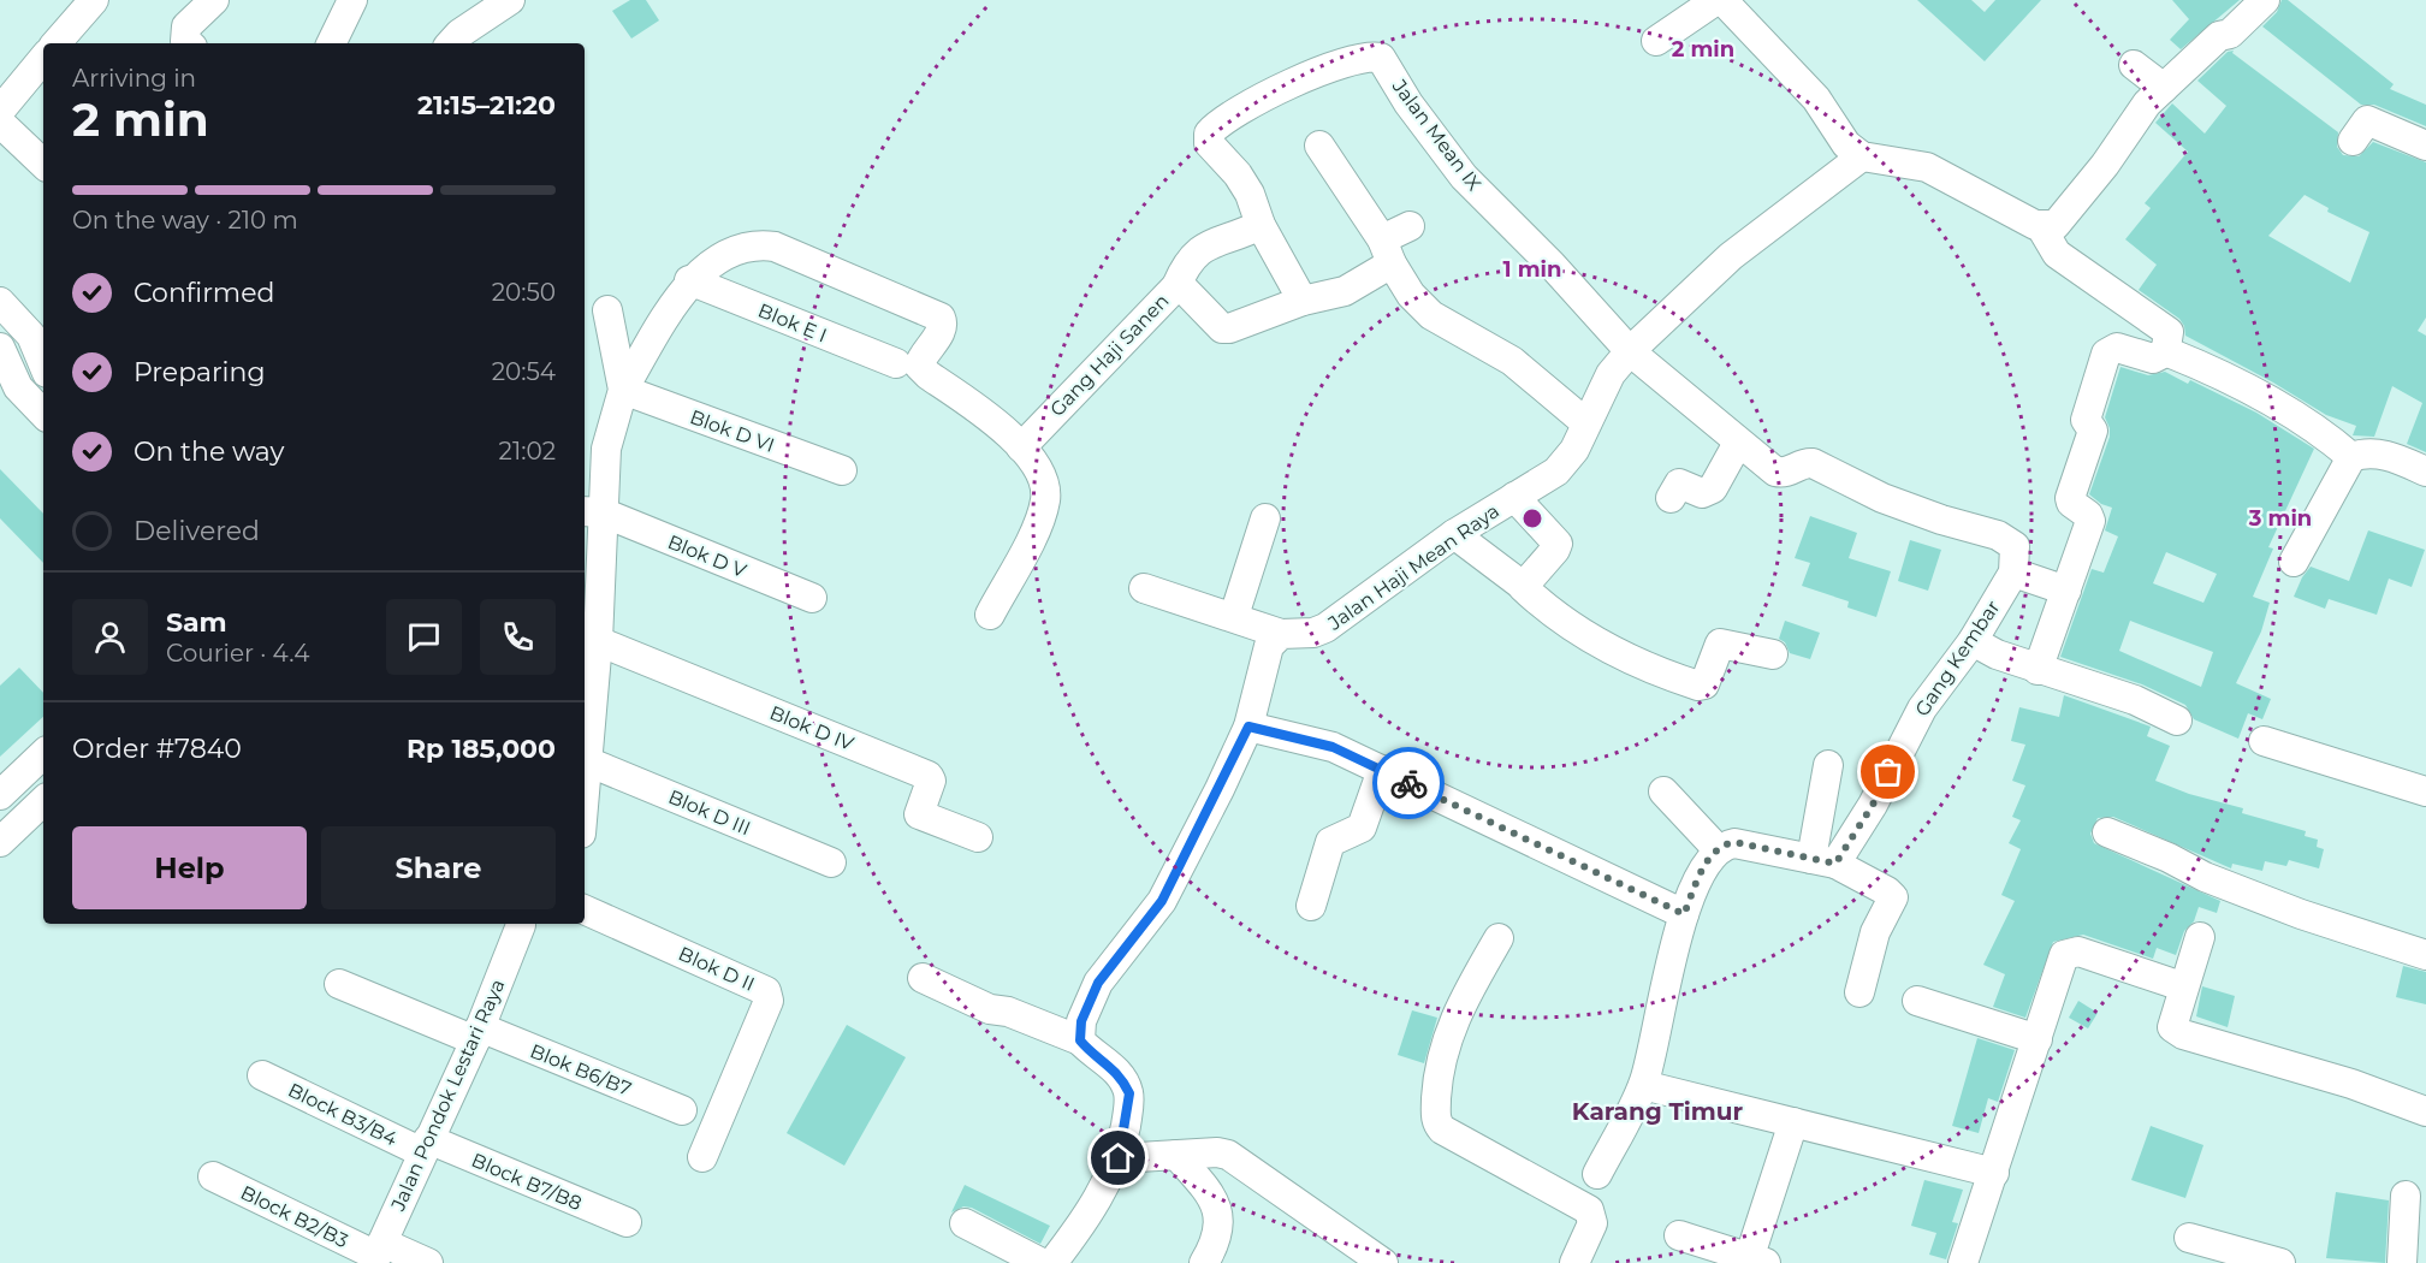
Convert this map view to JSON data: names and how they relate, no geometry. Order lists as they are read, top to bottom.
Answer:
{
  "streets": {
    "street": [
      "Jalan Mean IX",
      "Blok E I",
      "Gang Haji Sanen",
      "Blok D VI",
      "Blok D V",
      "Jalan Haji Mean Raya",
      "Gang Kembar",
      "Blok D IV",
      "Blok D III",
      "Blok D II",
      "Blok B6/B7",
      "Jalan Pondok Lestari Raya",
      "Block B3/B4",
      "Block B7/B8",
      "Block B2/B3"
    ]
  },
  "crossings": [
    ["Jalan Mean IX", "Jalan Haji Mean Raya"],
    ["Jalan Mean IX", "Gang Kembar"],
    ["Blok B6/B7", "Jalan Pondok Lestari Raya"],
    ["Jalan Pondok Lestari Raya", "Block B3/B4"],
    ["Jalan Pondok Lestari Raya", "Block B7/B8"],
    ["Jalan Pondok Lestari Raya", "Block B2/B3"],
    ["Block B3/B4", "Block B7/B8"]
  ],
  "districts": ["Karang Timur"],
  "page": {
    "heading": ["2 min", "Arriving in", "21:15–21:20"],
    "panel": [
      "Sam",
      "Courier · 4.4",
      "Order #7840",
      "Rp 185,000"
    ],
    "bar": "On the way · 210 m",
    "list": [
      ["Confirmed", "20:50"],
      ["Preparing", "20:54"],
      ["On the way", "21:02"],
      "Delivered"
    ],
    "buttons": ["Help", "Share"]
  },
  "rings": ["2 min", "1 min", "3 min"]
}
